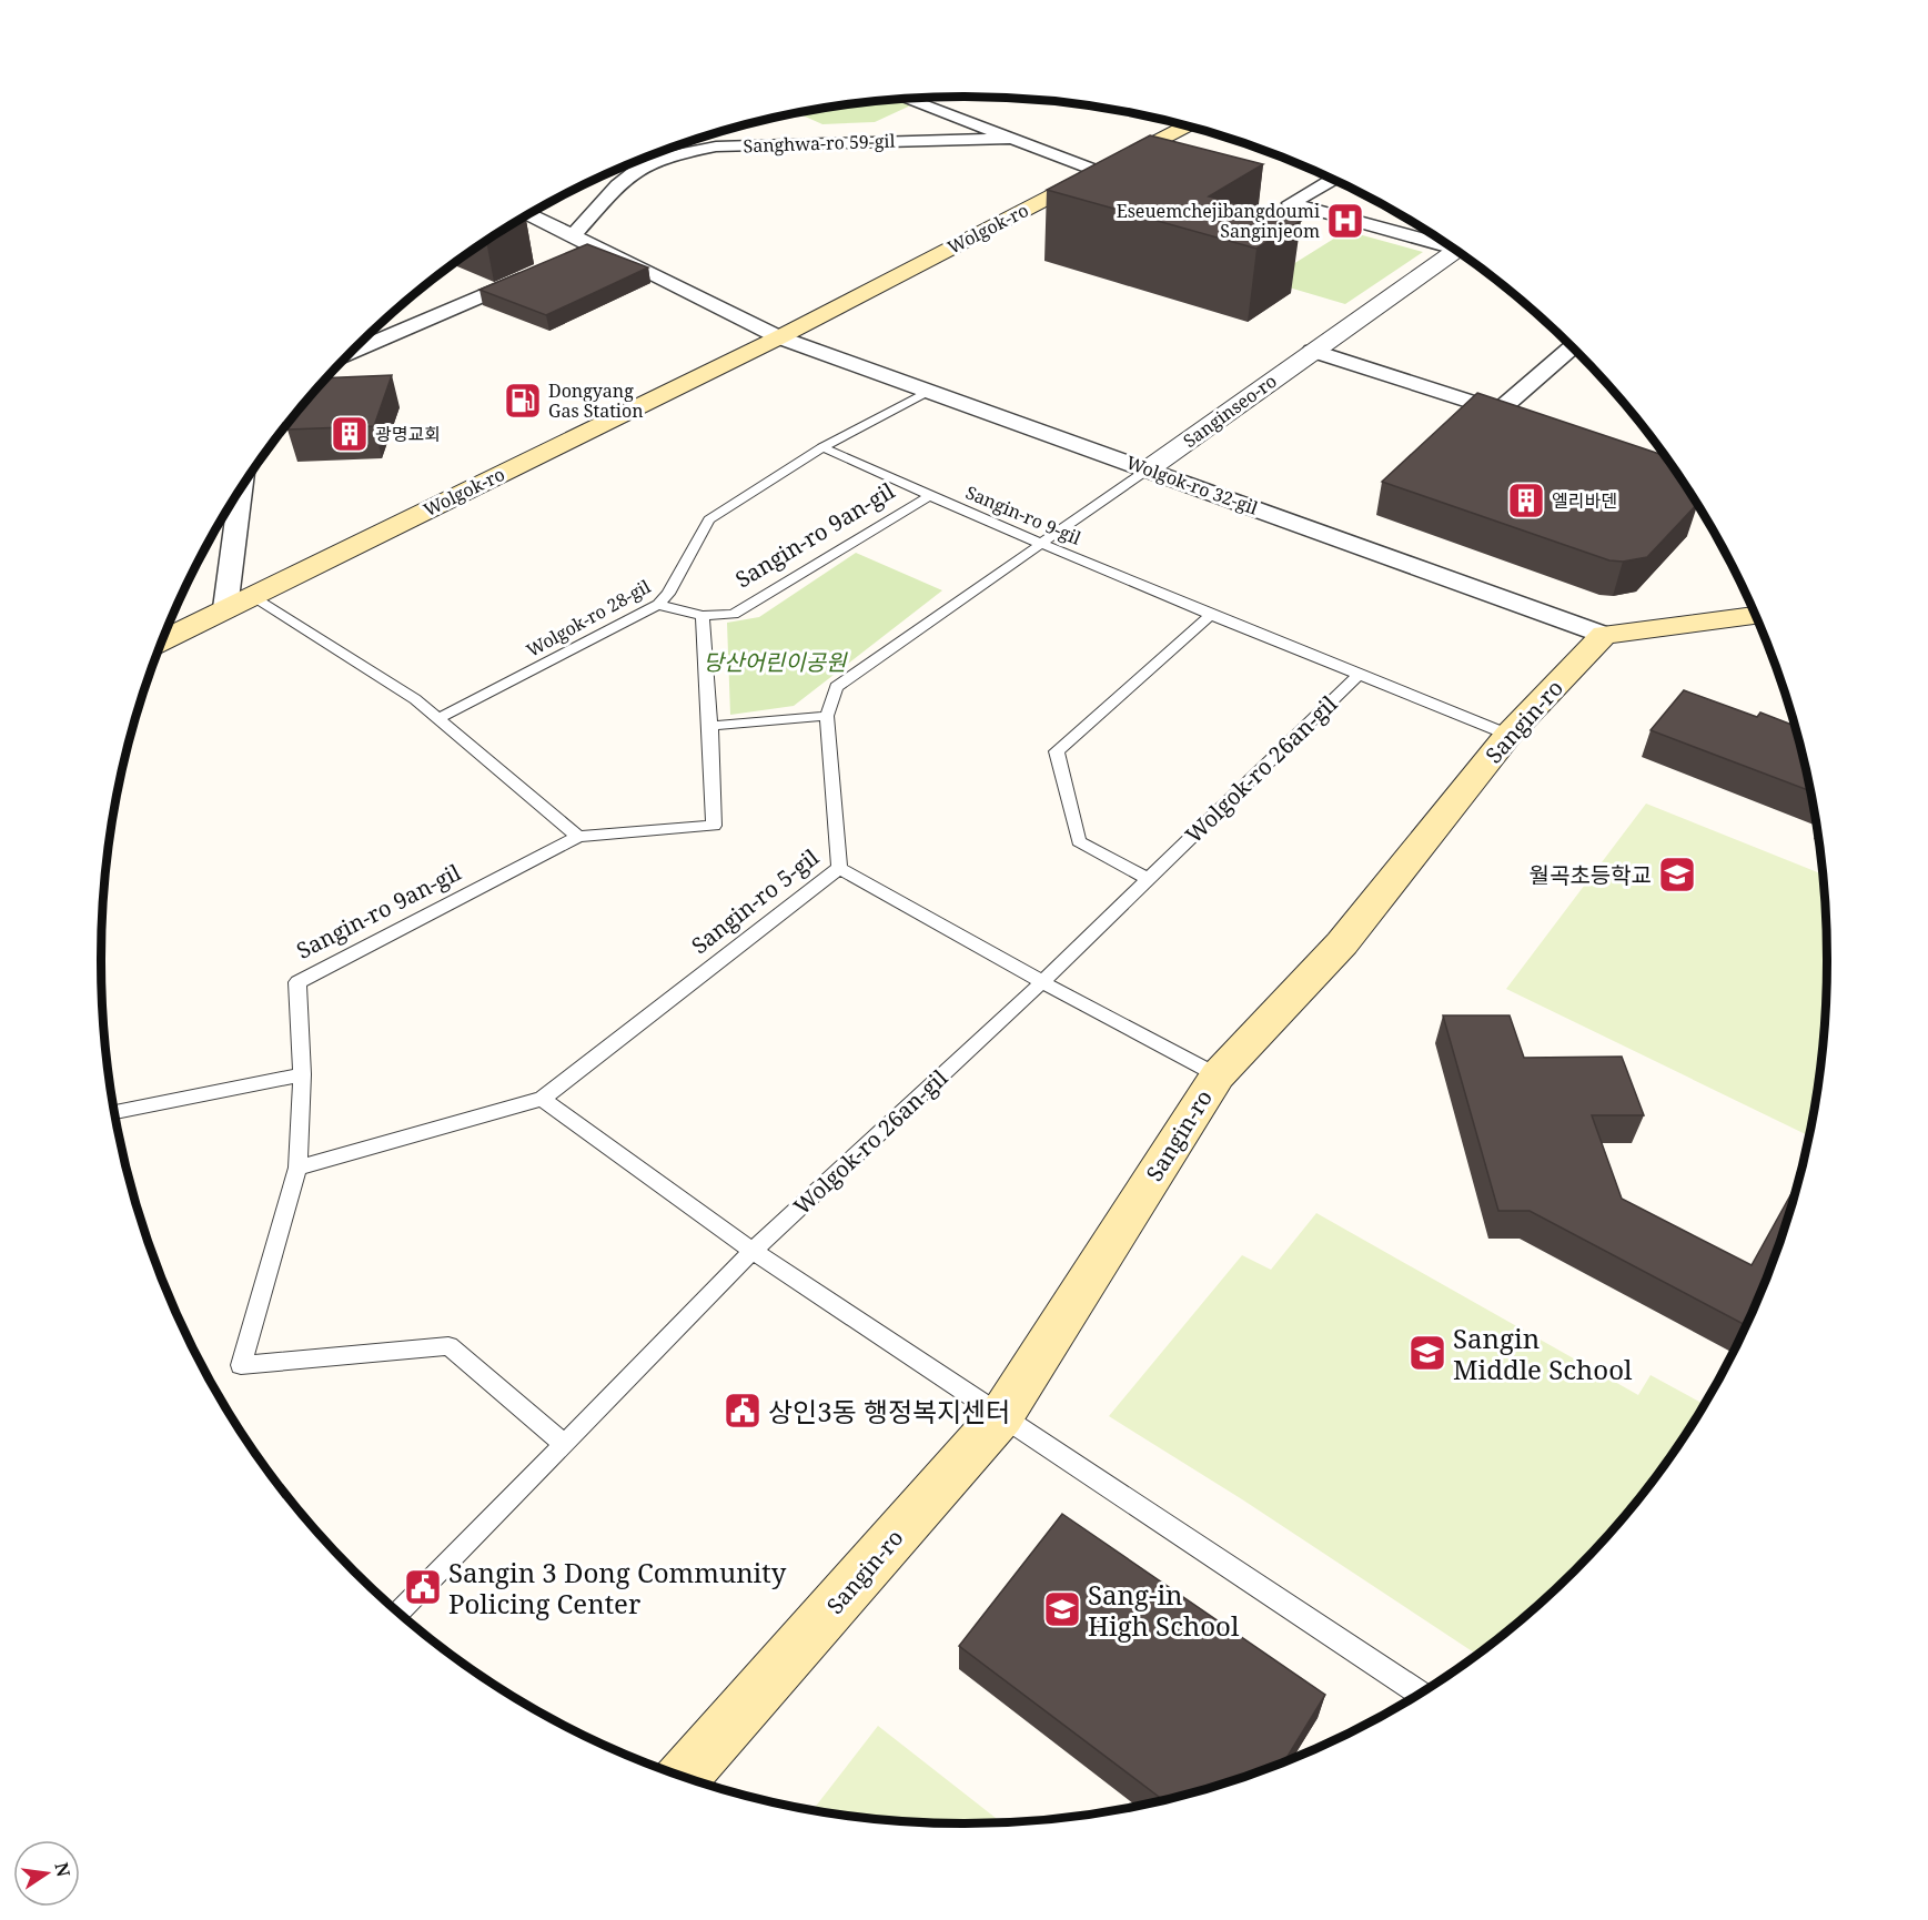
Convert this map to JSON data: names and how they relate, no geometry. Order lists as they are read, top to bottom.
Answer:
{
  "streets": {
    "main road": ["Wolgok-ro", "Sangin-ro"],
    "street": ["Sanghwa-ro 59-gil", "Sanginseo-ro", "Wolgok-ro 32-gil"],
    "lane": [
      "Sangin-ro 9-gil",
      "Sangin-ro 9an-gil",
      "Wolgok-ro 28-gil",
      "Wolgok-ro 26an-gil",
      "Sangin-ro 5-gil"
    ]
  },
  "crossings": [
    ["Wolgok-ro", "Wolgok-ro 32-gil"],
    ["Sanginseo-ro", "Wolgok-ro 32-gil"],
    ["Sanginseo-ro", "Sangin-ro 5-gil"],
    ["Wolgok-ro 32-gil", "Wolgok-ro 28-gil"],
    ["Wolgok-ro 32-gil", "Sangin-ro"],
    ["Wolgok-ro 32-gil", "Sangin-ro 5-gil"],
    ["Sangin-ro 9-gil", "Sangin-ro 9an-gil"],
    ["Sangin-ro 9-gil", "Wolgok-ro 28-gil"],
    ["Sangin-ro 9-gil", "Sangin-ro"],
    ["Sangin-ro 9-gil", "Wolgok-ro 26an-gil"],
    ["Sangin-ro 9-gil", "Sangin-ro 5-gil"],
    ["Sangin-ro 9an-gil", "Wolgok-ro 26an-gil"],
    ["Sangin-ro 9an-gil", "Sangin-ro 5-gil"]
  ],
  "parks": ["당산어린이공원"],
  "places": {
    "hospital": ["Eseuemchejibangdoumi Sanginjeom"],
    "fuel station": ["Dongyang Gas Station"],
    "building": ["광명교회", "엘리바덴"],
    "school or university": ["월곡초등학교", "Sangin Middle School", "Sang-in High School"],
    "public building": ["상인3동 행정복지센터", "Sangin 3 Dong Community Policing Center"]
  },
  "north": "right"
}
